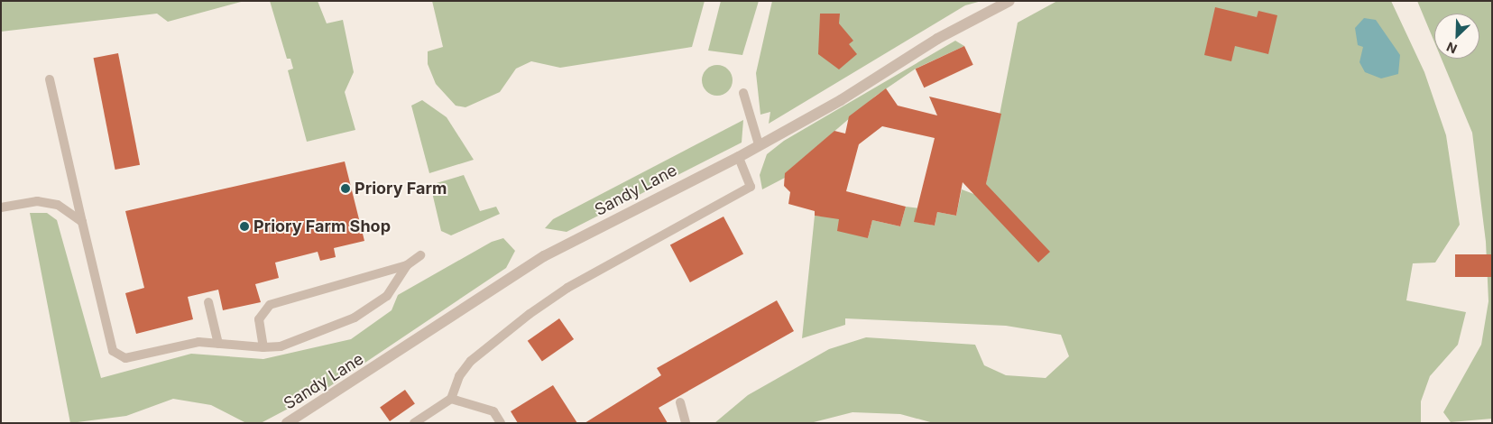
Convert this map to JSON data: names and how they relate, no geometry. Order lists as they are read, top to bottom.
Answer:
{
  "streets": {
    "street": ["Sandy Lane"]
  },
  "places": ["Priory Farm", "Priory Farm Shop"],
  "north": "bottom left"
}
